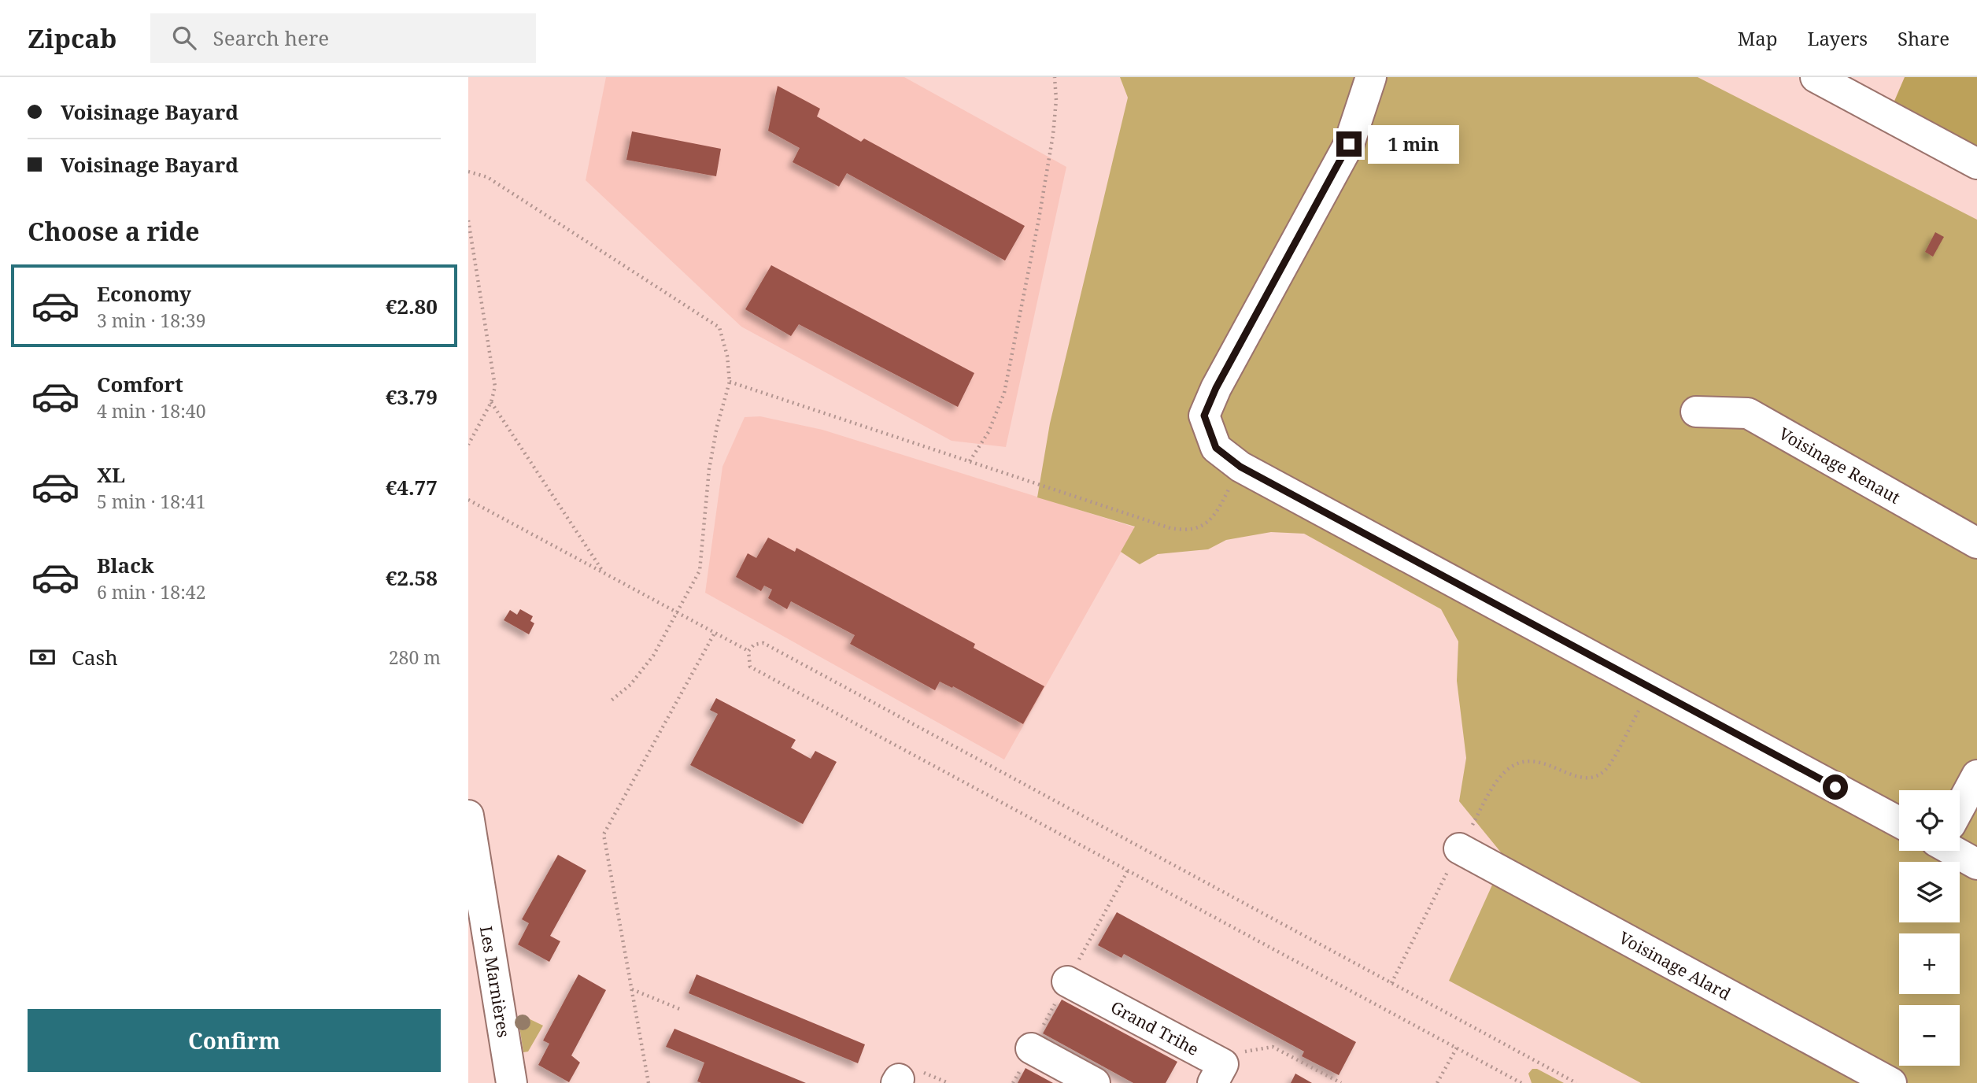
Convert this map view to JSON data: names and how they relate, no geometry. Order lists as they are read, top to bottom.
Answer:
{
  "streets": {
    "street": [
      "Voisinage Renaut",
      "Voisinage Alard",
      "Les Marnières",
      "Grand Trihe"
    ]
  },
  "page": {
    "header": "Zipcab",
    "search": "Search here",
    "nav": ["Map", "Layers", "Share"],
    "banner": ["Voisinage Bayard", "Voisinage Bayard"],
    "bubble": "1 min",
    "heading": "Choose a ride",
    "list": [
      {
        "name": "Economy",
        "note": "3 min · 18:39",
        "value": "€2.80"
      },
      {
        "name": "Comfort",
        "note": "4 min · 18:40",
        "value": "€3.79"
      },
      {
        "name": "XL",
        "note": "5 min · 18:41",
        "value": "€4.77"
      },
      {
        "name": "Black",
        "note": "6 min · 18:42",
        "value": "€2.58"
      }
    ],
    "pay": ["Cash", "280 m"],
    "map_buttons": ["+", "−"],
    "buttons": "Confirm"
  }
}
